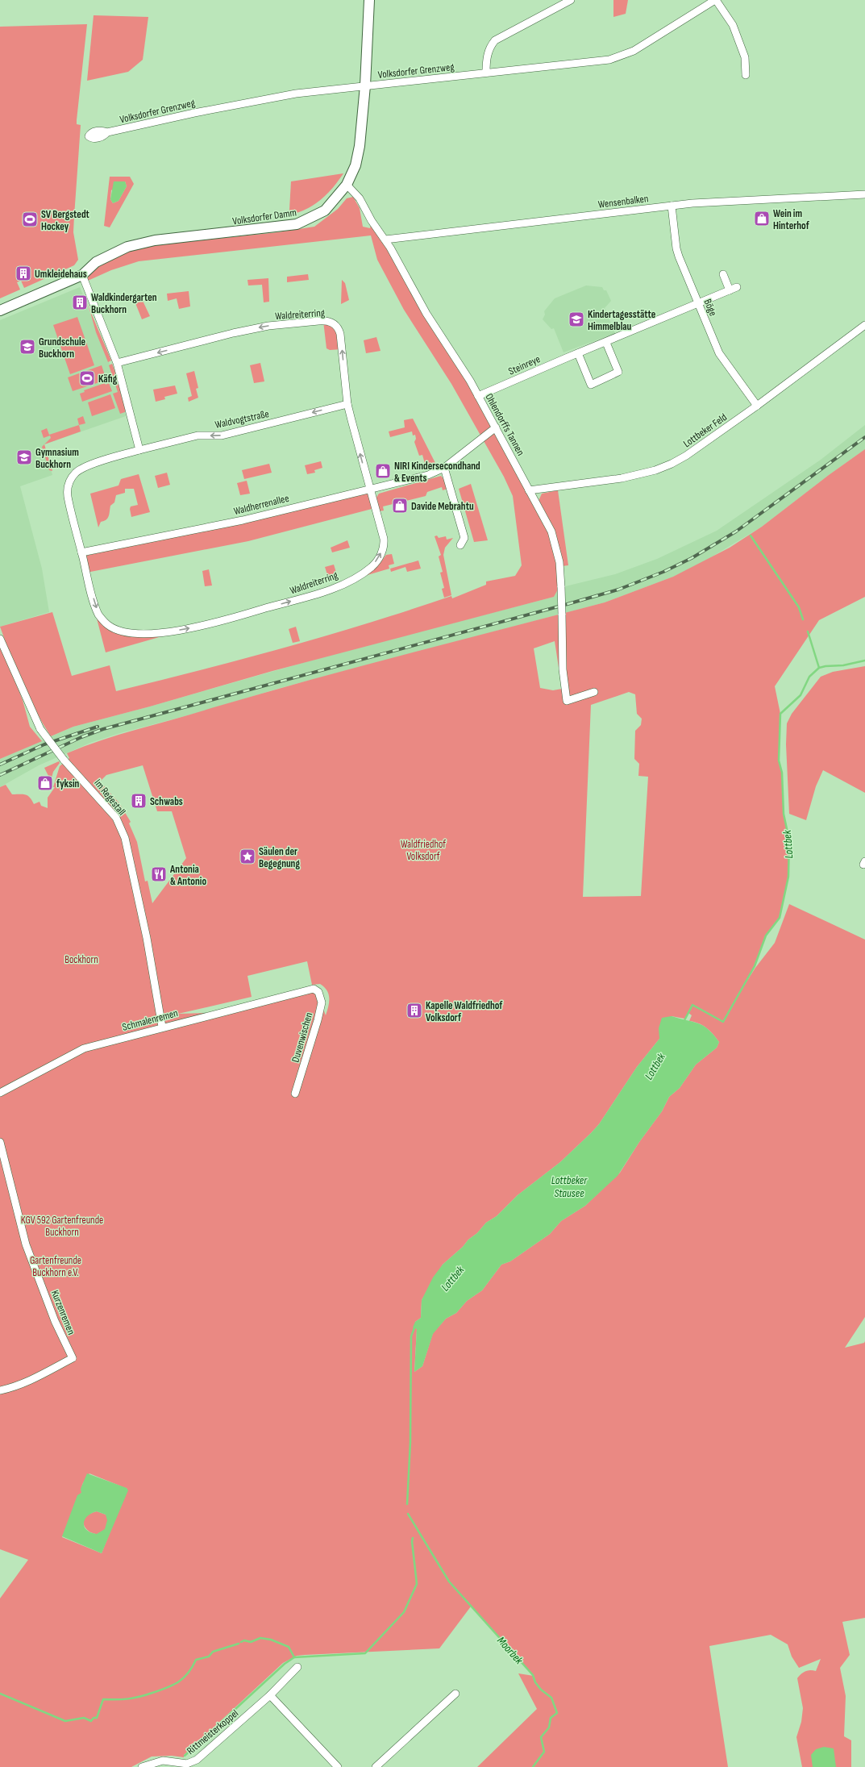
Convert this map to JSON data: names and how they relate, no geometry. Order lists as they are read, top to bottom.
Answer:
{
  "streets": {
    "main road": ["Volksdorfer Damm"],
    "street": [
      "Volksdorfer Grenzweg",
      "Wensenbalken",
      "Böge",
      "Waldreiterring",
      "Steinreye",
      "Waldvogtstraße",
      "Ohlendorffs Tannen",
      "Lottbeker Feld",
      "Waldherrenallee",
      "Im Regestall",
      "Schmalenremen",
      "Duvenwischen",
      "Kurzenremen",
      "Rittmeisterkoppel"
    ]
  },
  "crossings": [
    ["Volksdorfer Grenzweg", "Volksdorfer Damm"],
    ["Wensenbalken", "Böge"],
    ["Wensenbalken", "Ohlendorffs Tannen"],
    ["Volksdorfer Damm", "Ohlendorffs Tannen"],
    ["Böge", "Steinreye"],
    ["Böge", "Lottbeker Feld"],
    ["Waldreiterring", "Waldvogtstraße"],
    ["Waldreiterring", "Waldherrenallee"],
    ["Steinreye", "Ohlendorffs Tannen"],
    ["Ohlendorffs Tannen", "Lottbeker Feld"],
    ["Ohlendorffs Tannen", "Waldherrenallee"],
    ["Im Regestall", "Schmalenremen"],
    ["Schmalenremen", "Duvenwischen"]
  ],
  "one_way": ["Waldvogtstraße"],
  "water": ["Lottbek", "Lottbeker Stausee", "Moorbek"],
  "parks": [
    "Waldfriedhof Volksdorf",
    "Bockhorn",
    "KGV 592 Gartenfreunde Buckhorn",
    "Gartenfreunde Buckhorn e.V."
  ],
  "places": {
    "shop": [
      "Wein im Hinterhof",
      "NIRI Kindersecondhand & Events",
      "Davide Mebrahtu",
      "fyksin"
    ],
    "sports": ["SV Bergstedt Hockey", "Käfig"],
    "building": [
      "Umkleidehaus",
      "Waldkindergarten Buckhorn",
      "Schwabs",
      "Kapelle Waldfriedhof Volksdorf"
    ],
    "school or university": ["Kindertagesstätte Himmelblau", "Grundschule Buckhorn", "Gymnasium Buckhorn"],
    "place": ["Säulen der Begegnung"],
    "restaurant": ["Antonia & Antonio"]
  }
}
